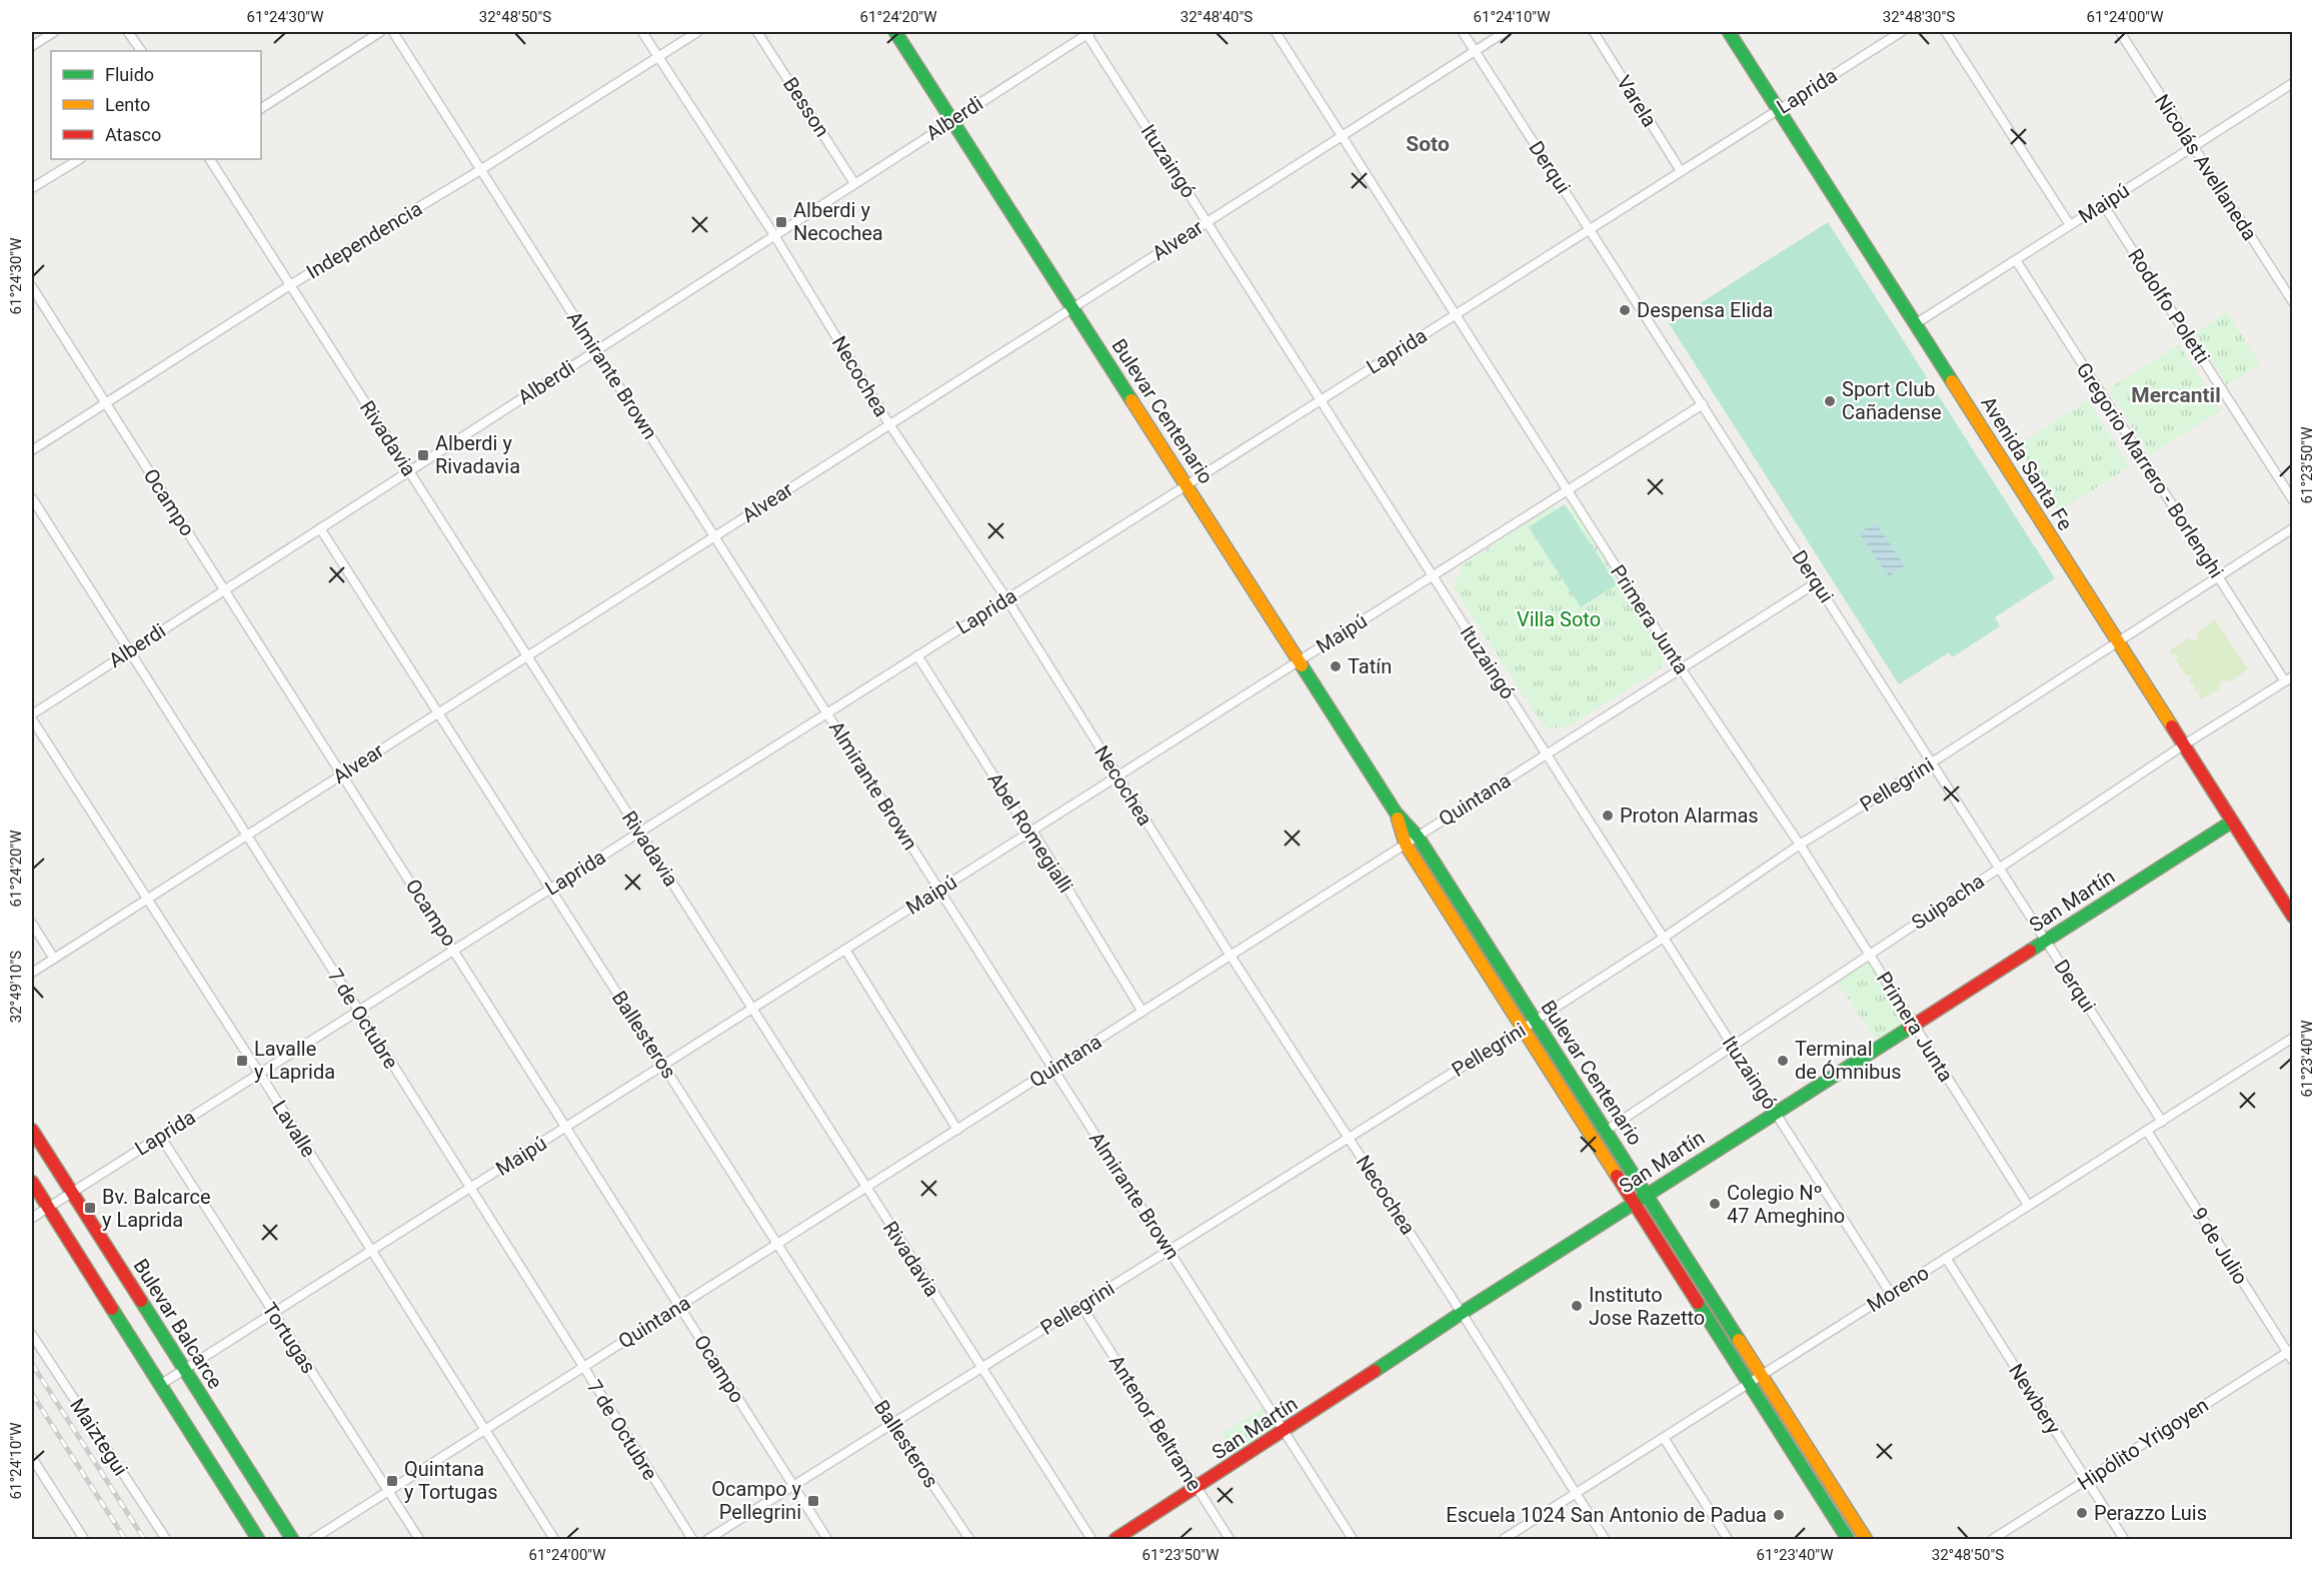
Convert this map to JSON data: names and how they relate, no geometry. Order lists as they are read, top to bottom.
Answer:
{
  "streets": {
    "main road": [
      "Bulevar Centenario",
      "Avenida Santa Fe",
      "San Martín",
      "Bulevar Balcarce"
    ],
    "street": [
      "Laprida",
      "Varela",
      "Besson",
      "Alberdi",
      "Ituzaingó",
      "Derqui",
      "Nicolás Avellaneda",
      "Maipú",
      "Independencia",
      "Alvear",
      "Rodolfo Poletti",
      "Almirante Brown",
      "Necochea",
      "Rivadavia",
      "Gregorio Marrero - Borlenghi",
      "Ocampo",
      "Primera Junta",
      "Pellegrini",
      "Quintana",
      "Abel Romegialli",
      "Suipacha",
      "7 de Octubre",
      "Ballesteros",
      "Lavalle",
      "9 de Julio",
      "Moreno",
      "Tortugas",
      "Newbery",
      "Antenor Beltrame",
      "Maiztegui",
      "Hipólito Yrigoyen"
    ]
  },
  "crossings": [
    ["Laprida", "Varela"],
    ["Laprida", "Ituzaingó"],
    ["Laprida", "Derqui"],
    ["Laprida", "Almirante Brown"],
    ["Laprida", "Necochea"],
    ["Laprida", "Bulevar Centenario"],
    ["Laprida", "Rivadavia"],
    ["Laprida", "Avenida Santa Fe"],
    ["Laprida", "Ocampo"],
    ["Laprida", "Primera Junta"],
    ["Laprida", "Abel Romegialli"],
    ["Laprida", "7 de Octubre"],
    ["Laprida", "Ballesteros"],
    ["Laprida", "Lavalle"],
    ["Laprida", "Bulevar Balcarce"],
    ["Laprida", "Tortugas"],
    ["Besson", "Alberdi"],
    ["Alberdi", "Ituzaingó"],
    ["Alberdi", "Almirante Brown"],
    ["Alberdi", "Necochea"],
    ["Alberdi", "Bulevar Centenario"],
    ["Alberdi", "Rivadavia"],
    ["Alberdi", "Ocampo"],
    ["Alberdi", "7 de Octubre"],
    ["Alberdi", "Ballesteros"],
    ["Ituzaingó", "Maipú"],
    ["Ituzaingó", "Alvear"],
    ["Ituzaingó", "Pellegrini"],
    ["Ituzaingó", "Quintana"],
    ["Ituzaingó", "San Martín"],
    ["Ituzaingó", "Suipacha"],
    ["Ituzaingó", "Moreno"],
    ["Derqui", "Maipú"],
    ["Derqui", "Alvear"],
    ["Derqui", "Pellegrini"],
    ["Derqui", "Quintana"],
    ["Derqui", "San Martín"],
    ["Derqui", "Suipacha"],
    ["Derqui", "Moreno"],
    ["Nicolás Avellaneda", "Maipú"],
    ["Maipú", "Rodolfo Poletti"],
    ["Maipú", "Almirante Brown"],
    ["Maipú", "Necochea"],
    ["Maipú", "Bulevar Centenario"],
    ["Maipú", "Rivadavia"],
    ["Maipú", "Avenida Santa Fe"],
    ["Maipú", "Gregorio Marrero - Borlenghi"],
    ["Maipú", "Ocampo"],
    ["Maipú", "Primera Junta"],
    ["Maipú", "Abel Romegialli"],
    ["Maipú", "7 de Octubre"],
    ["Maipú", "Ballesteros"],
    ["Maipú", "Lavalle"],
    ["Maipú", "Bulevar Balcarce"],
    ["Maipú", "Tortugas"],
    ["Independencia", "Almirante Brown"],
    ["Independencia", "Necochea"],
    ["Independencia", "Rivadavia"],
    ["Independencia", "Ocampo"],
    ["Alvear", "Almirante Brown"],
    ["Alvear", "Necochea"],
    ["Alvear", "Bulevar Centenario"],
    ["Alvear", "Rivadavia"],
    ["Alvear", "Ocampo"],
    ["Alvear", "Primera Junta"],
    ["Alvear", "7 de Octubre"],
    ["Alvear", "Ballesteros"],
    ["Alvear", "Lavalle"],
    ["Almirante Brown", "Pellegrini"],
    ["Almirante Brown", "Quintana"],
    ["Almirante Brown", "San Martín"],
    ["Necochea", "Pellegrini"],
    ["Necochea", "Quintana"],
    ["Necochea", "San Martín"],
    ["Necochea", "Moreno"],
    ["Bulevar Centenario", "Pellegrini"],
    ["Bulevar Centenario", "Quintana"],
    ["Bulevar Centenario", "San Martín"],
    ["Bulevar Centenario", "Suipacha"],
    ["Bulevar Centenario", "Moreno"],
    ["Rivadavia", "Pellegrini"],
    ["Rivadavia", "Quintana"],
    ["Avenida Santa Fe", "Pellegrini"],
    ["Avenida Santa Fe", "San Martín"],
    ["Avenida Santa Fe", "Suipacha"],
    ["Gregorio Marrero - Borlenghi", "Pellegrini"],
    ["Gregorio Marrero - Borlenghi", "Suipacha"],
    ["Ocampo", "Pellegrini"],
    ["Ocampo", "Quintana"],
    ["Primera Junta", "Pellegrini"],
    ["Primera Junta", "Quintana"],
    ["Primera Junta", "San Martín"],
    ["Primera Junta", "Suipacha"],
    ["Primera Junta", "Moreno"],
    ["Pellegrini", "Ballesteros"],
    ["Pellegrini", "Antenor Beltrame"],
    ["Quintana", "Abel Romegialli"],
    ["Quintana", "7 de Octubre"],
    ["Quintana", "Ballesteros"],
    ["Quintana", "Lavalle"],
    ["Quintana", "Tortugas"],
    ["San Martín", "Antenor Beltrame"],
    ["9 de Julio", "Moreno"],
    ["9 de Julio", "Hipólito Yrigoyen"],
    ["Moreno", "Newbery"],
    ["Newbery", "Hipólito Yrigoyen"]
  ],
  "districts": ["Soto", "Mercantil"],
  "parks": ["Villa Soto"],
  "places": {
    "transit": [
      "Alberdi y Necochea",
      "Alberdi y Rivadavia",
      "Lavalle y Laprida",
      "Bv. Balcarce y Laprida",
      "Quintana y Tortugas",
      "Ocampo y Pellegrini"
    ],
    "other": [
      "Despensa Elida",
      "Sport Club Cañadense",
      "Tatín",
      "Proton Alarmas",
      "Terminal de Ómnibus",
      "Colegio Nº 47 Ameghino",
      "Instituto Jose Razetto",
      "Perazzo Luis",
      "Escuela 1024 San Antonio de Padua"
    ]
  },
  "legend": ["Fluido", "Lento", "Atasco"],
  "coordinates": [
    "61°24'30\"W",
    "32°48'50\"S",
    "61°24'20\"W",
    "32°48'40\"S",
    "61°24'10\"W",
    "32°48'30\"S",
    "61°24'00\"W",
    "61°23'50\"W",
    "32°49'10\"S",
    "61°23'40\"W"
  ]
}
